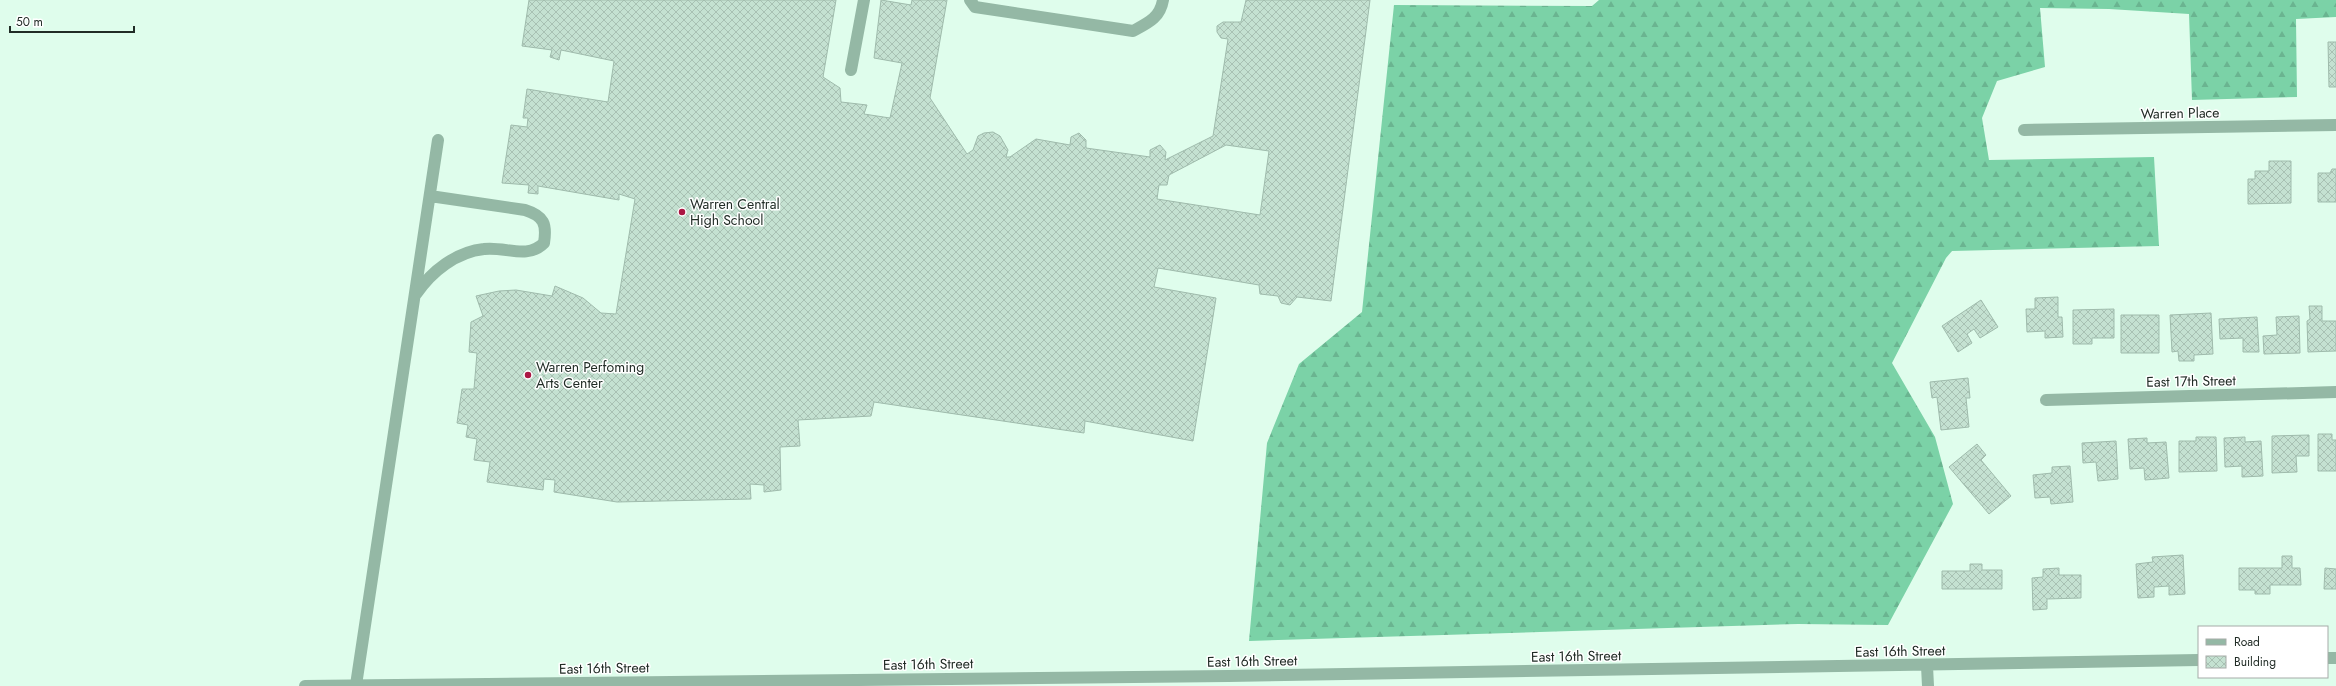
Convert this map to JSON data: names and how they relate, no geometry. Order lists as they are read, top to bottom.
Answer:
{
  "streets": {
    "street": ["Warren Place", "East 17th Street", "East 16th Street"]
  },
  "places": ["Warren Central High School", "Warren Perfoming Arts Center"],
  "legend": ["Road", "Building"],
  "scale_bar": "50 m"
}
